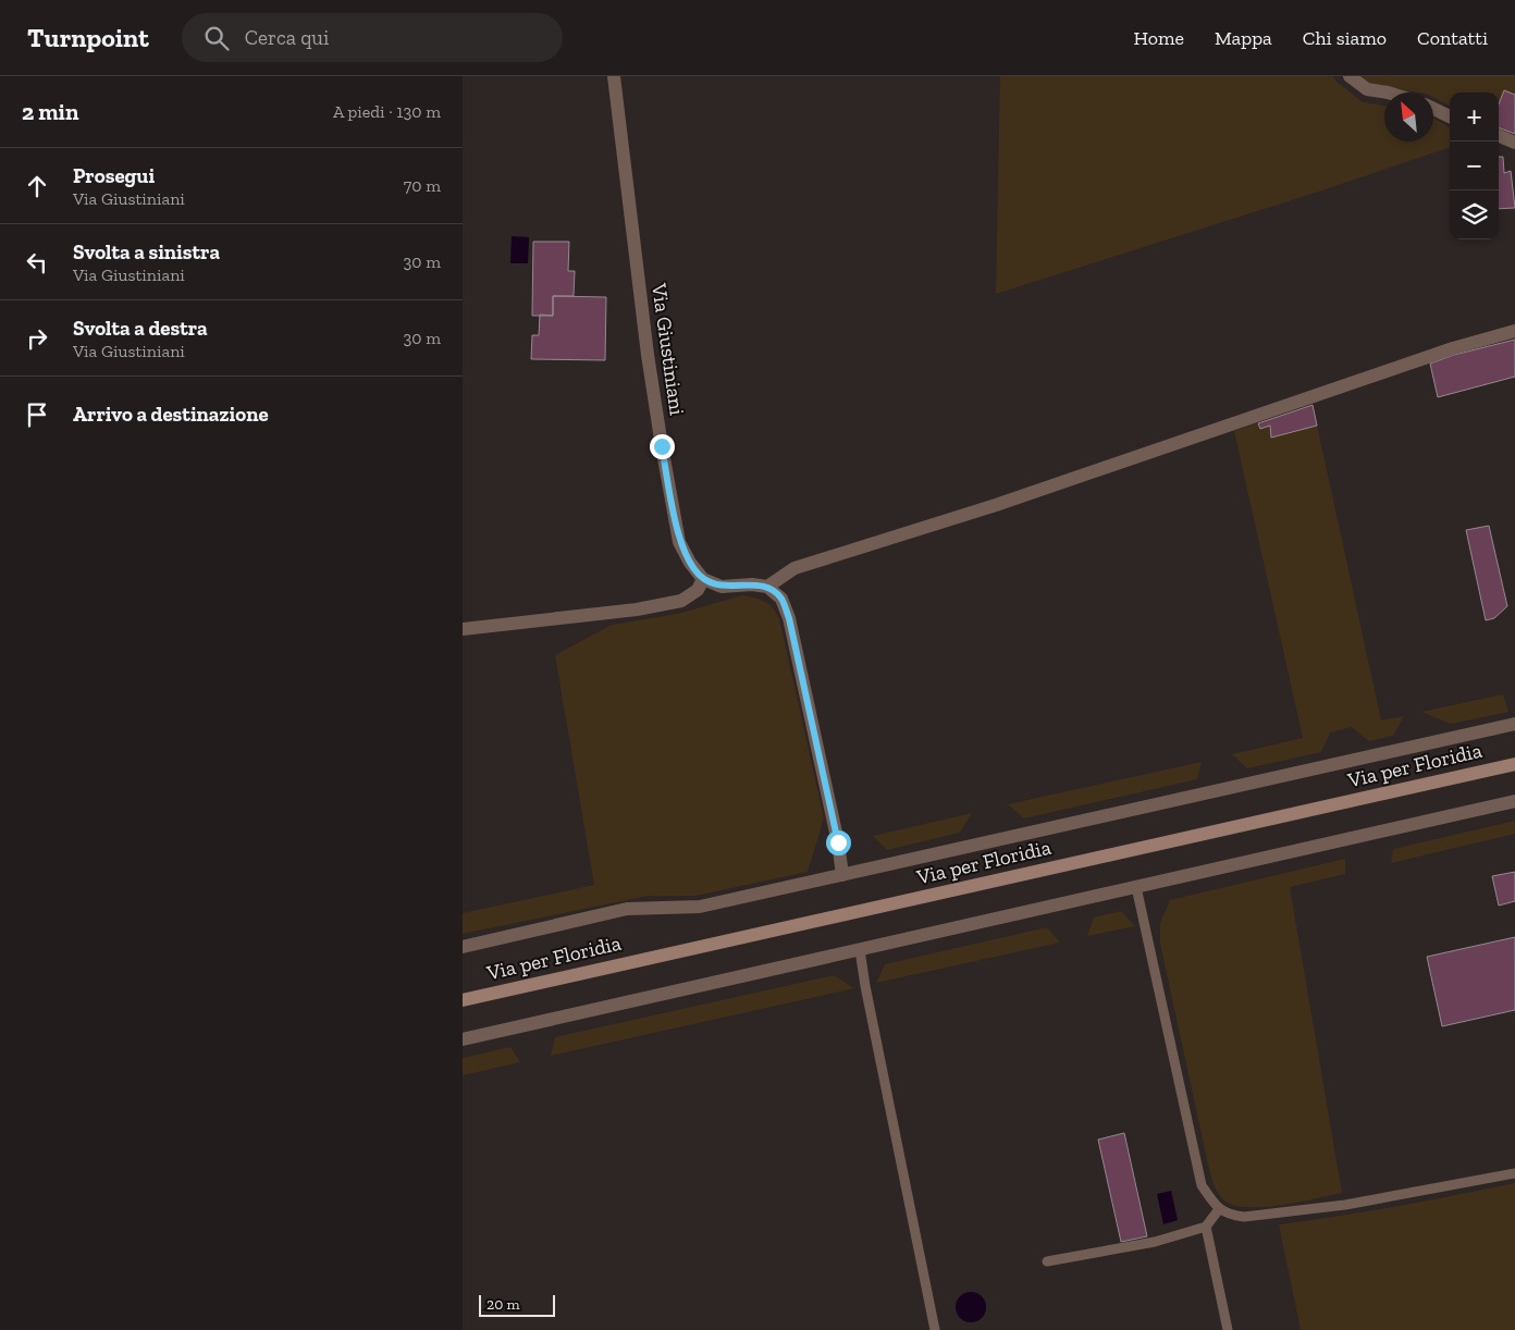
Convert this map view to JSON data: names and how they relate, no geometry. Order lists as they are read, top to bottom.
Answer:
{
  "streets": {
    "main road": ["Via per Floridia"],
    "street": ["Via Giustiniani"]
  },
  "scale_bar": "20 m",
  "north": "top left",
  "page": {
    "header": "Turnpoint",
    "search": "Cerca qui",
    "nav": [
      "Home",
      "Mappa",
      "Chi siamo",
      "Contatti"
    ],
    "heading": ["2 min", "A piedi · 130 m"],
    "map_buttons": ["+", "−"],
    "list": [
      ["Prosegui", "Via Giustiniani", "70 m"],
      ["Svolta a sinistra", "Via Giustiniani", "30 m"],
      ["Svolta a destra", "Via Giustiniani", "30 m"],
      "Arrivo a destinazione"
    ],
    "scale": "20 m"
  }
}
